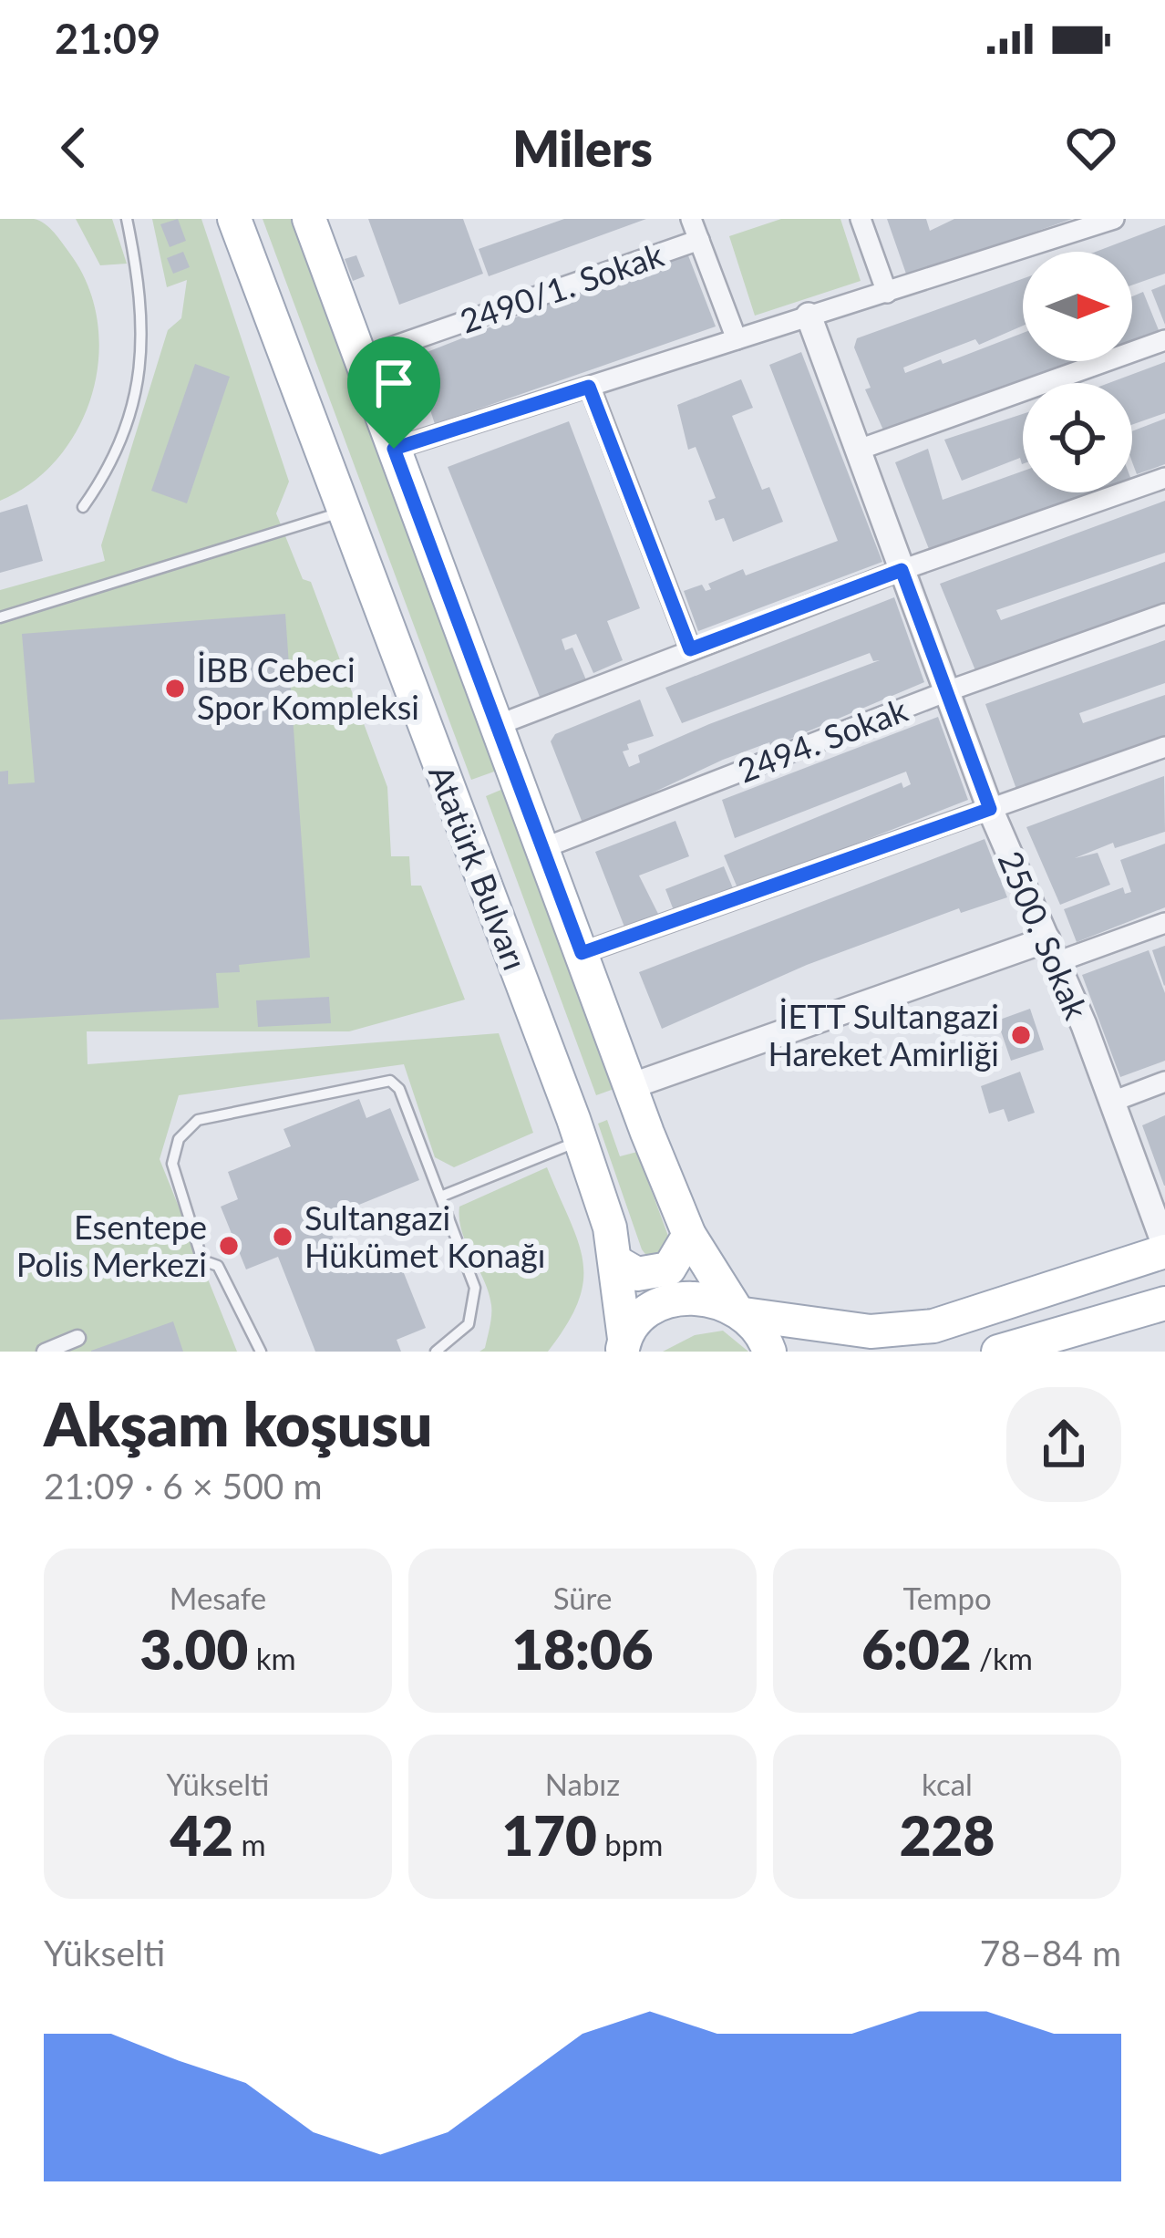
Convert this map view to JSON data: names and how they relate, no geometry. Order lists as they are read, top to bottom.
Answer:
{
  "streets": {
    "main road": ["Atatürk Bulvarı"],
    "street": ["2490/1. Sokak", "2494. Sokak", "2500. Sokak"]
  },
  "crossings": [
    ["2490/1. Sokak", "Atatürk Bulvarı"],
    ["2494. Sokak", "Atatürk Bulvarı"],
    ["2494. Sokak", "2500. Sokak"]
  ],
  "places": [
    "İBB Cebeci Spor Kompleksi",
    "İETT Sultangazi Hareket Amirliği",
    "Sultangazi Hükümet Konağı",
    "Esentepe Polis Merkezi"
  ],
  "north": "right",
  "page": {
    "status": "21:09",
    "header": "Milers",
    "heading": ["Akşam koşusu", "21:09 · 6 × 500 m"],
    "stats": [
      ["Mesafe", "3.00 km"],
      ["Süre", "18:06"],
      ["Tempo", "6:02 /km"],
      ["Yükselti", "42 m"],
      ["Nabız", "170 bpm"],
      ["kcal", "228"]
    ],
    "chart": ["Yükselti", "78–84 m"]
  }
}
